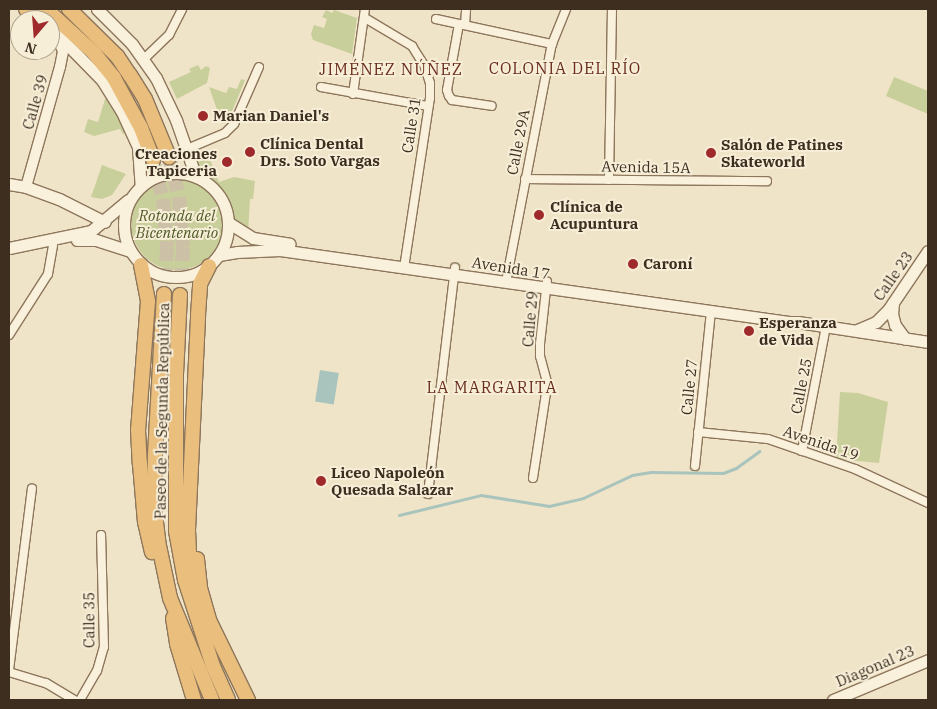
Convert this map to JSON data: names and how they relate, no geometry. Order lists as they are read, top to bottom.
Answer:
{
  "streets": {
    "highway": ["Paseo de la Segunda República"],
    "main road": ["Avenida 17", "Calle 23", "Diagonal 23"],
    "street": [
      "Calle 39",
      "Calle 31",
      "Calle 29A",
      "Avenida 15A",
      "Calle 29",
      "Calle 25",
      "Calle 27",
      "Avenida 19",
      "Calle 35"
    ]
  },
  "crossings": [
    ["Calle 31", "Avenida 17"],
    ["Calle 29A", "Avenida 15A"],
    ["Calle 29A", "Avenida 17"],
    ["Avenida 17", "Calle 23"],
    ["Avenida 17", "Calle 29"],
    ["Avenida 17", "Calle 25"],
    ["Avenida 17", "Calle 27"],
    ["Calle 25", "Avenida 19"],
    ["Calle 27", "Avenida 19"]
  ],
  "districts": ["COLONIA DEL RÍO", "JIMÉNEZ NÚÑEZ", "LA MARGARITA"],
  "parks": ["Rotonda del Bicentenario"],
  "places": [
    "Marian Daniel's",
    "Clínica Dental Drs. Soto Vargas",
    "Salón de Patines Skateworld",
    "Creaciones Tapiceria",
    "Clínica de Acupuntura",
    "Caroní",
    "Esperanza de Vida",
    "Liceo Napoleón Quesada Salazar"
  ],
  "north": "bottom"
}
